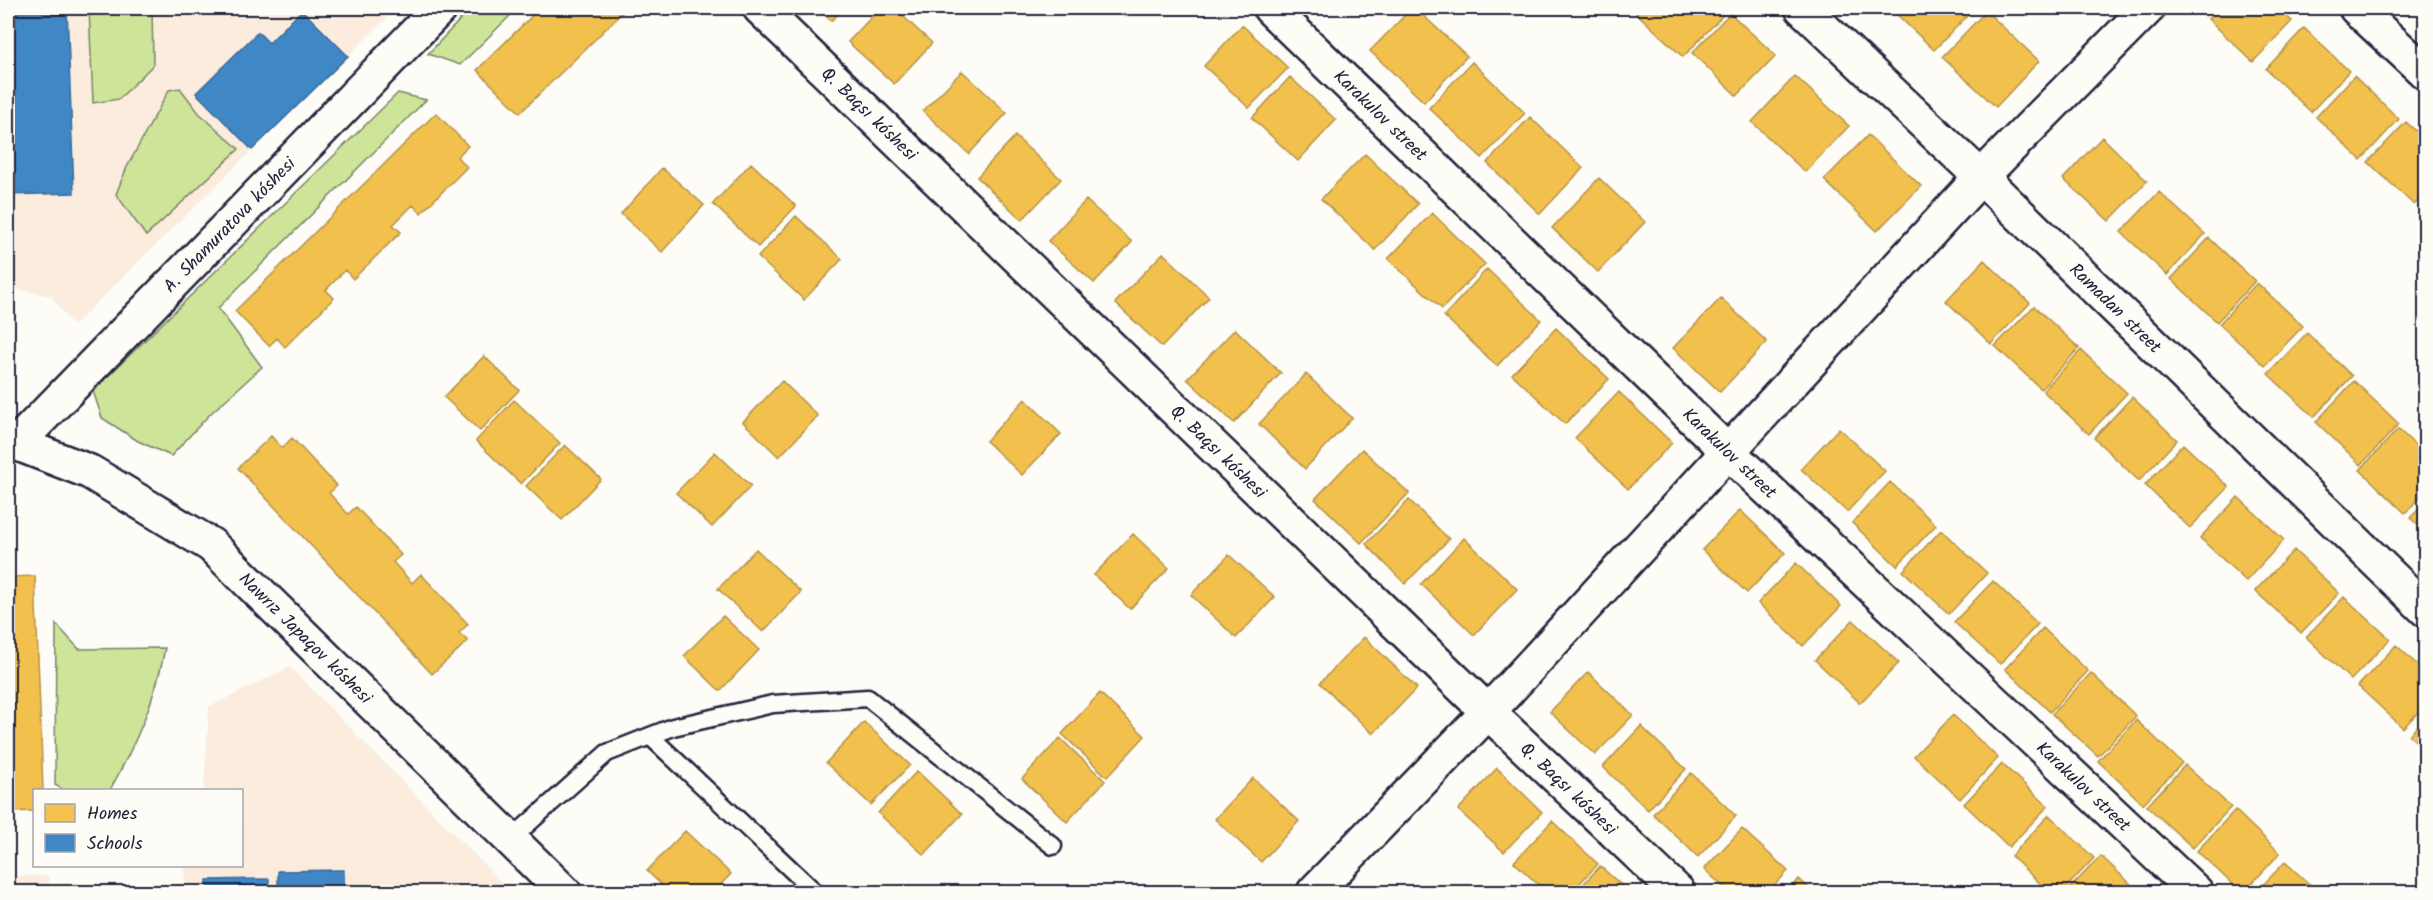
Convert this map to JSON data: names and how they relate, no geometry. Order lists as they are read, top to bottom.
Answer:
{
  "streets": {
    "street": [
      "Q. Baqsı kóshesi",
      "Karakulov street",
      "A. Shamuratova kóshesi",
      "Ramadan street",
      "Nawrız Japaqov kóshesi"
    ]
  },
  "crossings": [
    ["A. Shamuratova kóshesi", "Nawrız Japaqov kóshesi"]
  ],
  "legend": ["Homes", "Schools"]
}
